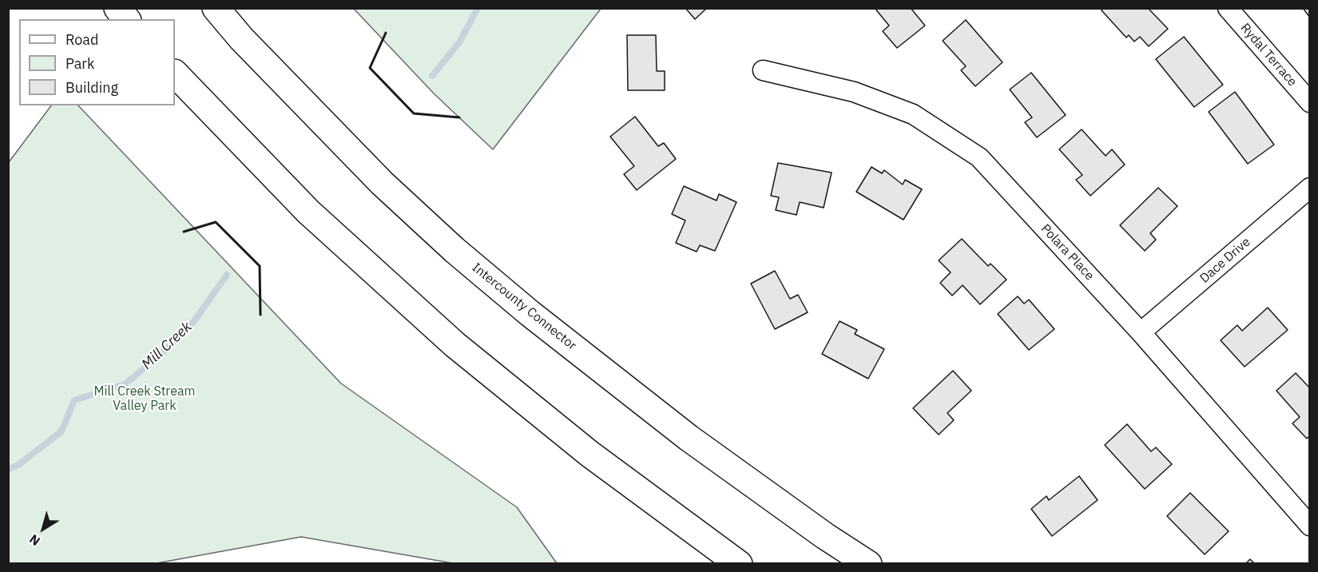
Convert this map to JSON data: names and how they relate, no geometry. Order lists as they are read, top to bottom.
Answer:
{
  "streets": {
    "highway": ["Intercounty Connector"],
    "street": ["Rydal Terrace", "Polara Place", "Dace Drive"]
  },
  "crossings": [
    ["Polara Place", "Dace Drive"]
  ],
  "water": ["Mill Creek"],
  "parks": ["Mill Creek Stream Valley Park"],
  "legend": ["Road", "Park", "Building"],
  "north": "bottom left"
}
